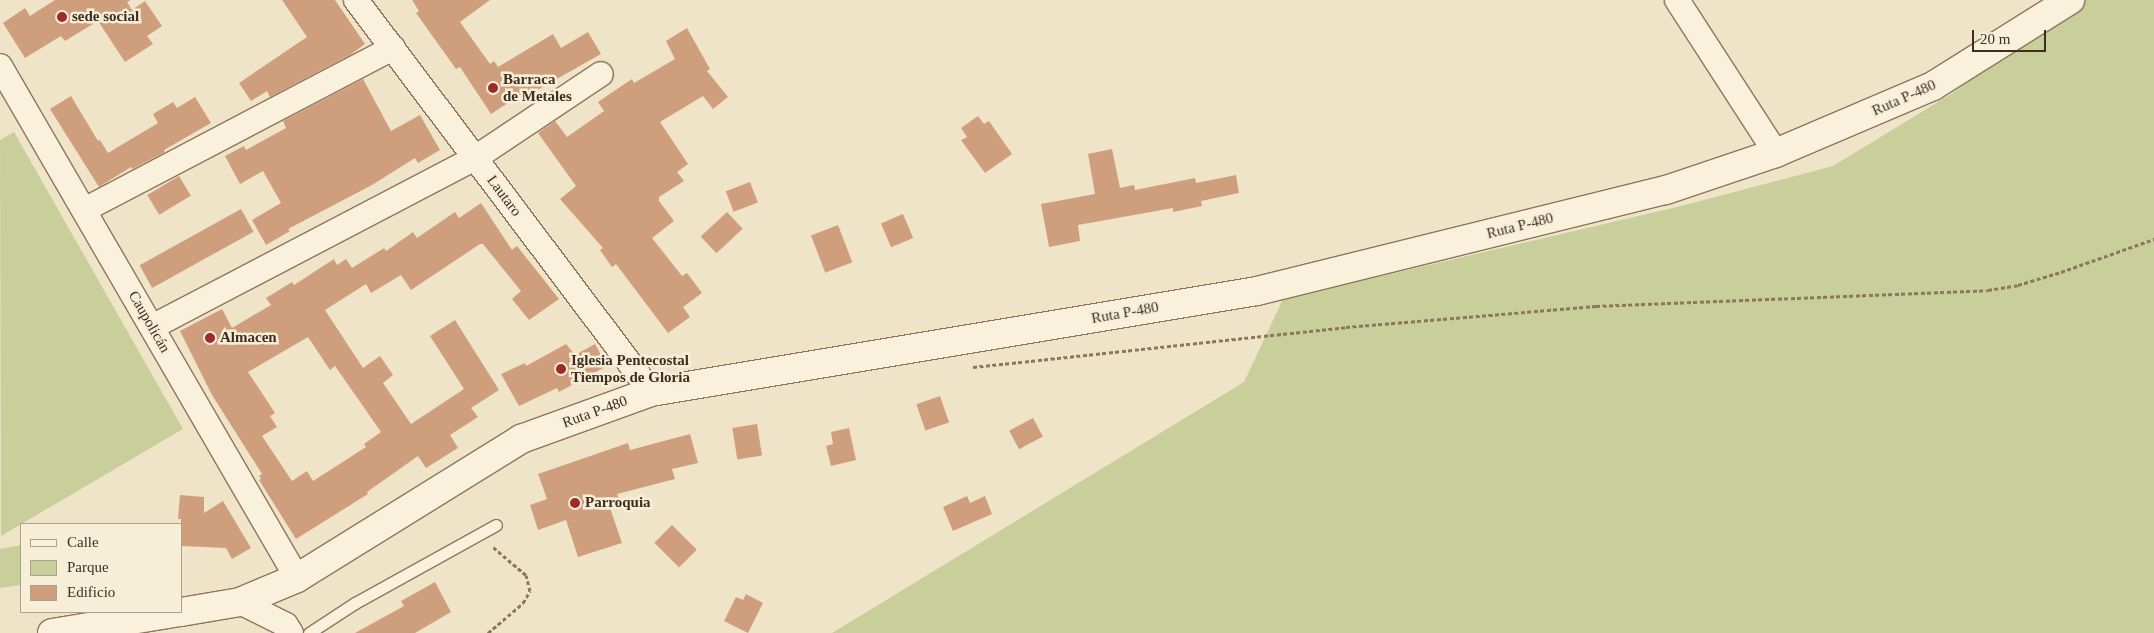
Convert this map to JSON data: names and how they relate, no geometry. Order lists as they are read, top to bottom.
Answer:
{
  "streets": {
    "street": ["Ruta P-480", "Lautaro", "Caupolicán"]
  },
  "crossings": [
    ["Ruta P-480", "Lautaro"],
    ["Ruta P-480", "Caupolicán"]
  ],
  "places": [
    "sede social",
    "Barraca de Metales",
    "Almacen",
    "Iglesia Pentecostal Tiempos de Gloria",
    "Parroquia"
  ],
  "legend": ["Calle", "Parque", "Edificio"],
  "scale_bar": "20 m"
}
